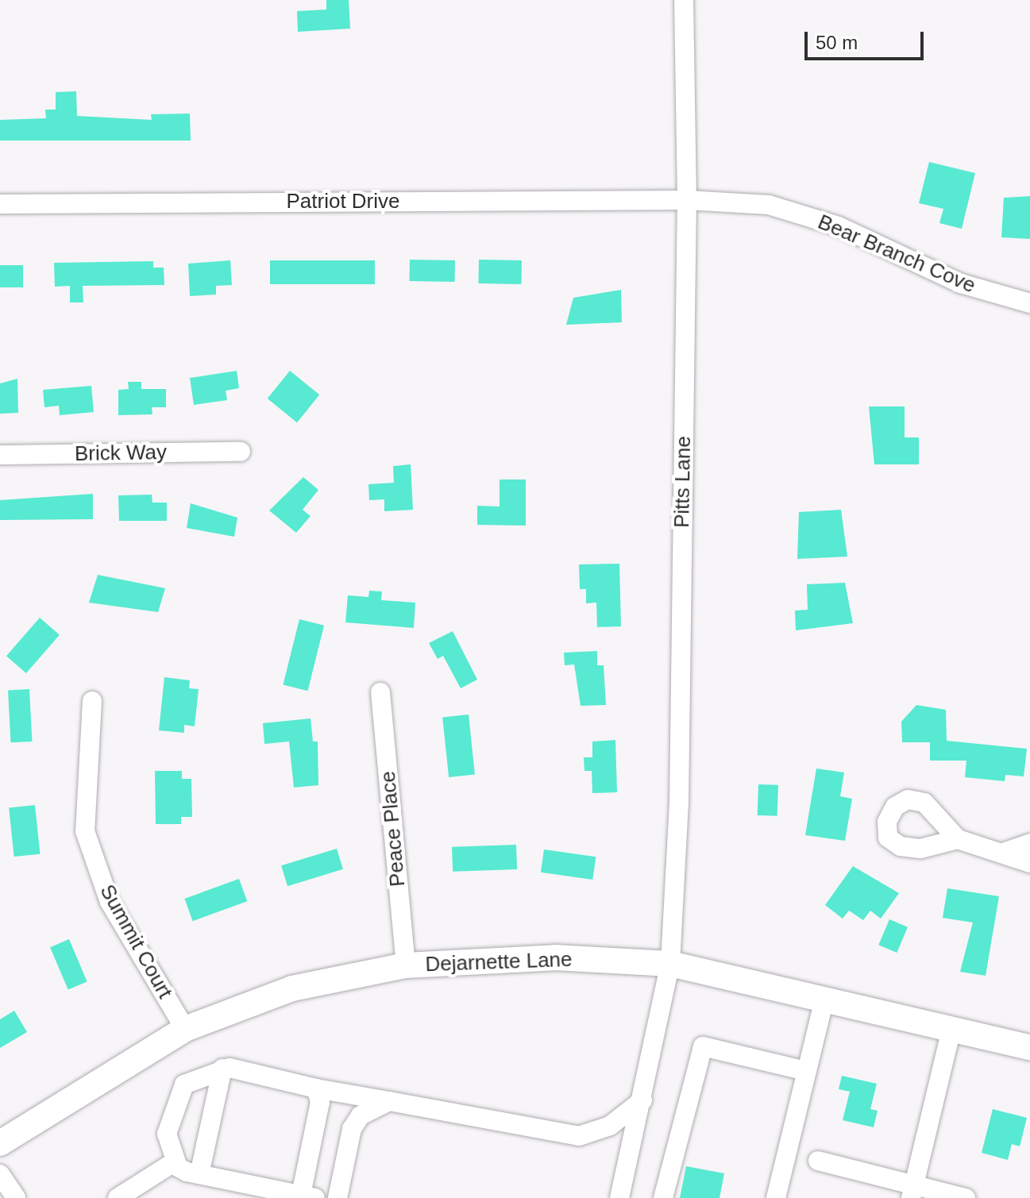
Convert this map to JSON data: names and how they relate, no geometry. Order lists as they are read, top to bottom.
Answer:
{
  "streets": {
    "main road": ["Dejarnette Lane"],
    "street": [
      "Patriot Drive",
      "Bear Branch Cove",
      "Brick Way",
      "Pitts Lane",
      "Peace Place",
      "Summit Court"
    ]
  },
  "crossings": [
    ["Patriot Drive", "Bear Branch Cove"],
    ["Patriot Drive", "Pitts Lane"],
    ["Bear Branch Cove", "Pitts Lane"],
    ["Pitts Lane", "Dejarnette Lane"],
    ["Peace Place", "Dejarnette Lane"],
    ["Summit Court", "Dejarnette Lane"]
  ],
  "scale_bar": "50 m"
}
